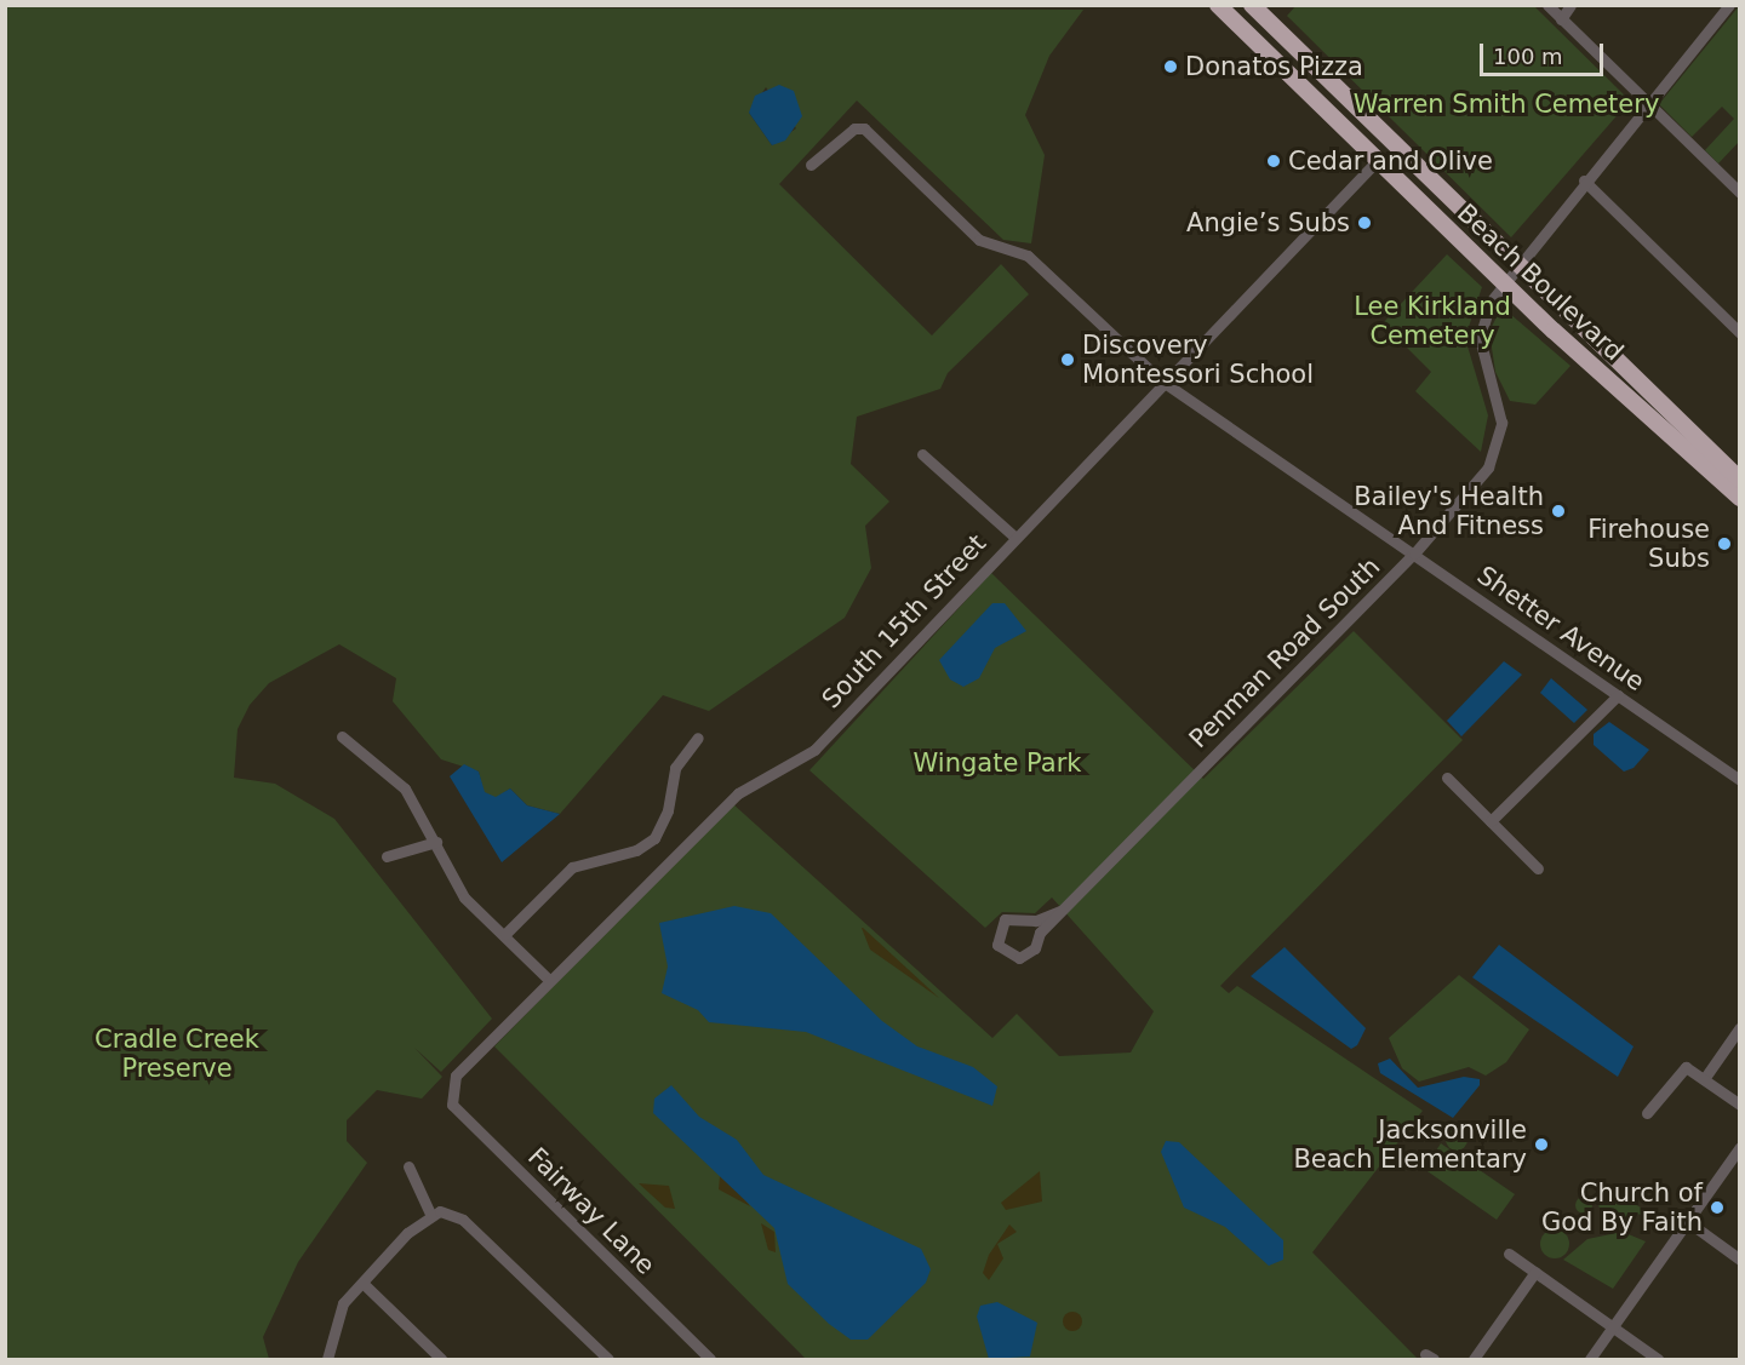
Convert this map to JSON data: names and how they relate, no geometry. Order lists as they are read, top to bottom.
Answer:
{
  "streets": {
    "highway": ["Beach Boulevard"],
    "street": [
      "South 15th Street",
      "Shetter Avenue",
      "Penman Road South",
      "Fairway Lane"
    ]
  },
  "crossings": [
    ["Beach Boulevard", "South 15th Street"],
    ["Beach Boulevard", "Penman Road South"],
    ["South 15th Street", "Shetter Avenue"],
    ["South 15th Street", "Fairway Lane"],
    ["Shetter Avenue", "Penman Road South"]
  ],
  "parks": [
    "Warren Smith Cemetery",
    "Lee Kirkland Cemetery",
    "Wingate Park",
    "Cradle Creek Preserve"
  ],
  "places": [
    "Donatos Pizza",
    "Cedar and Olive",
    "Angie’s Subs",
    "Discovery Montessori School",
    "Bailey's Health And Fitness",
    "Firehouse Subs",
    "Jacksonville Beach Elementary",
    "Church of God By Faith"
  ],
  "scale_bar": "100 m"
}
